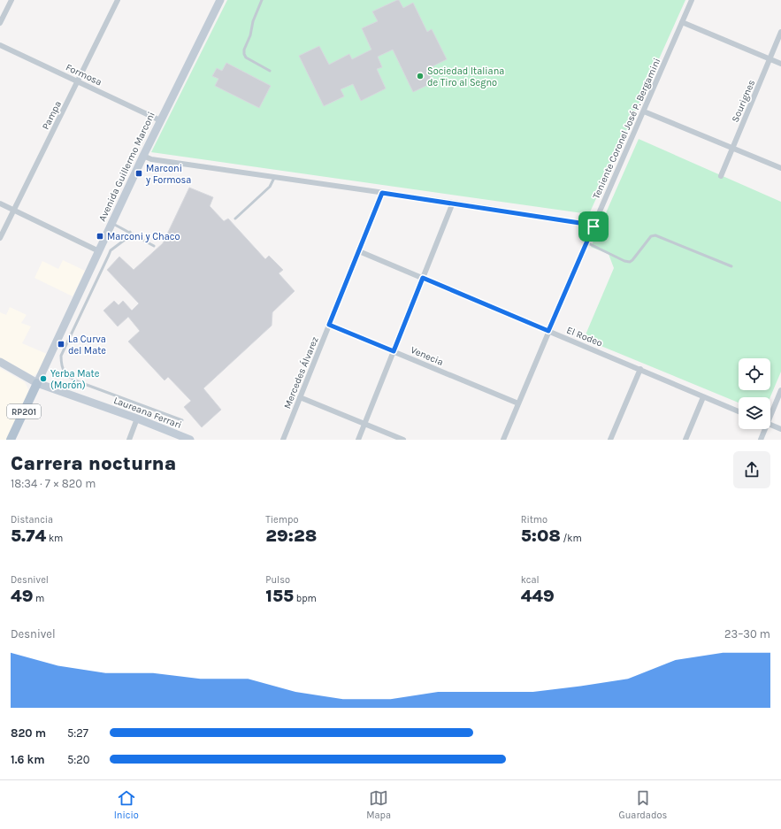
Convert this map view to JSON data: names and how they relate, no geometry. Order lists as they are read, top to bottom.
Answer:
{
  "streets": {
    "main road": ["Avenida Guillermo Marconi", "RP201", "Laureana Ferrari"],
    "street": [
      "Formosa",
      "Sourignes",
      "Pampa",
      "Teniente Coronel José P. Bergamini",
      "El Rodeo",
      "Venecia",
      "Mercedes Álvarez"
    ]
  },
  "crossings": [
    ["Formosa", "Pampa"],
    ["Formosa", "Avenida Guillermo Marconi"],
    ["Teniente Coronel José P. Bergamini", "El Rodeo"],
    ["Teniente Coronel José P. Bergamini", "Venecia"],
    ["Avenida Guillermo Marconi", "Laureana Ferrari"],
    ["El Rodeo", "Mercedes Álvarez"],
    ["Venecia", "Mercedes Álvarez"]
  ],
  "places": {
    "other": ["Sociedad Italiana de Tiro al Segno", "Yerba Mate (Morón)"],
    "transit": ["Marconi y Formosa", "Marconi y Chaco", "La Curva del Mate"]
  },
  "page": {
    "heading": ["Carrera nocturna", "18:34 · 7 × 820 m"],
    "stats": [
      ["Distancia", "5.74 km"],
      ["Tiempo", "29:28"],
      ["Ritmo", "5:08 /km"],
      ["Desnivel", "49 m"],
      ["Pulso", "155 bpm"],
      ["kcal", "449"]
    ],
    "chart": ["Desnivel", "23–30 m"],
    "list": [
      {
        "name": "820 m",
        "note": "5:27"
      },
      {
        "name": "1.6 km",
        "note": "5:20"
      }
    ],
    "tabs": ["Inicio", "Mapa", "Guardados"]
  }
}
